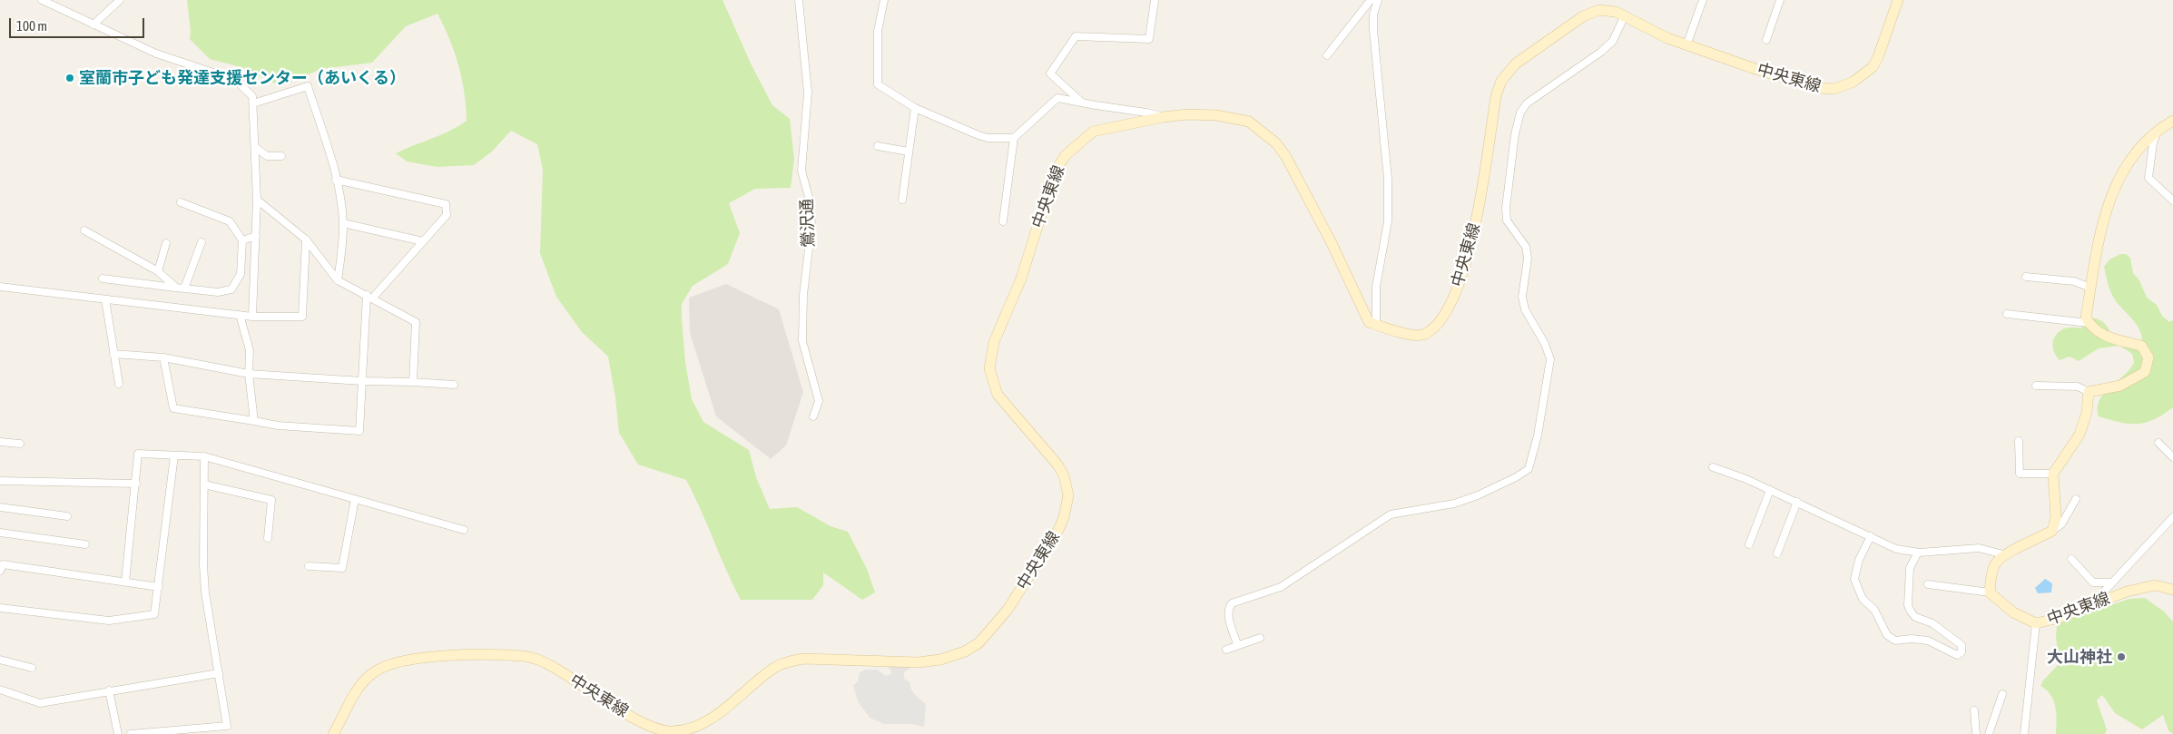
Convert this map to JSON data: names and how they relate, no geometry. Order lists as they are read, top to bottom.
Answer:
{
  "streets": {
    "main road": ["中央東線"],
    "street": ["鶯沢通"]
  },
  "places": ["室蘭市子ども発達支援センター（あいくる）", "大山神社"],
  "scale_bar": "100 m"
}
